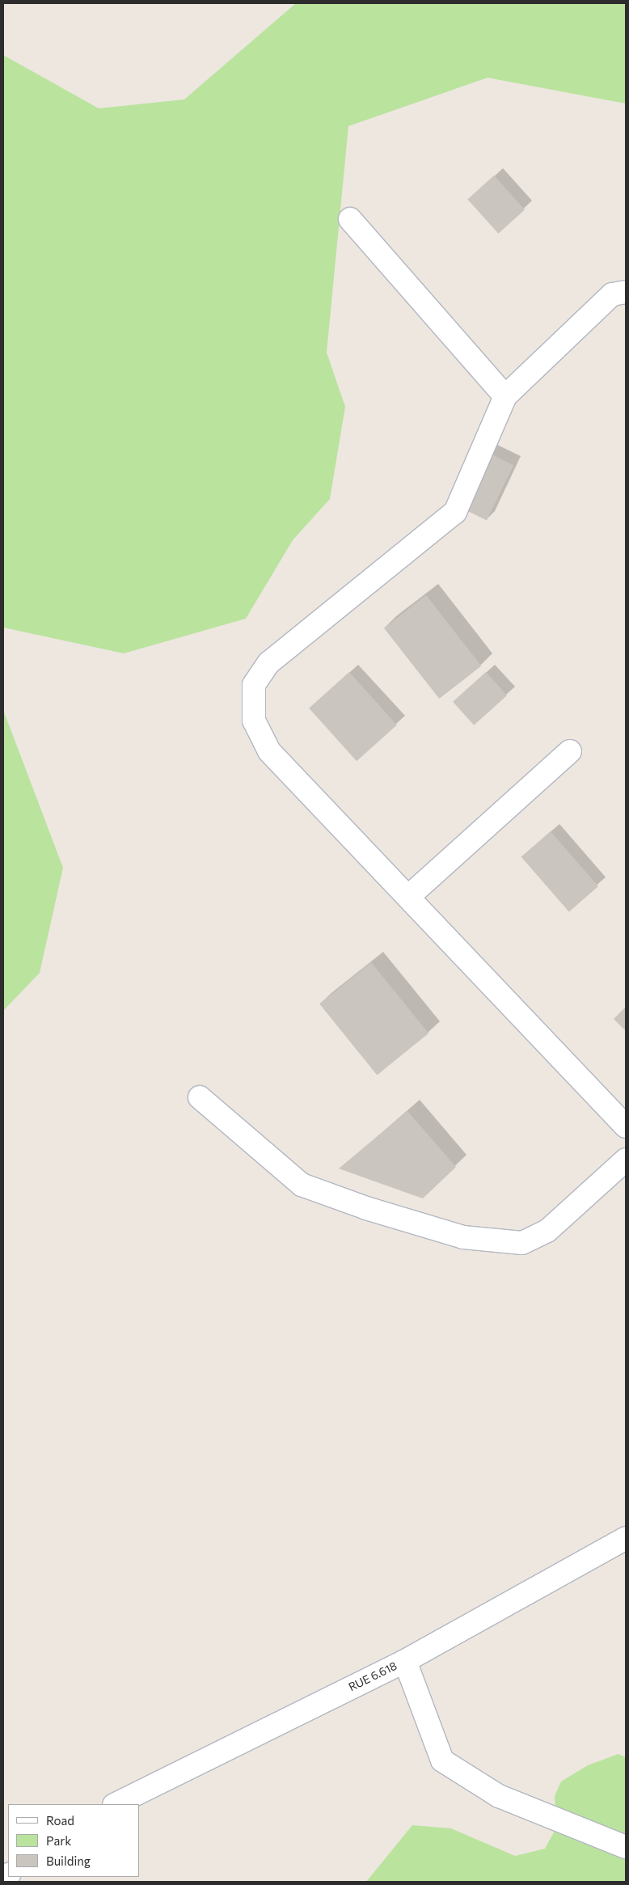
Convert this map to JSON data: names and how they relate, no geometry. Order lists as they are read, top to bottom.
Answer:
{
  "streets": {
    "street": ["RUE 6.618"]
  },
  "legend": ["Road", "Park", "Building"]
}
